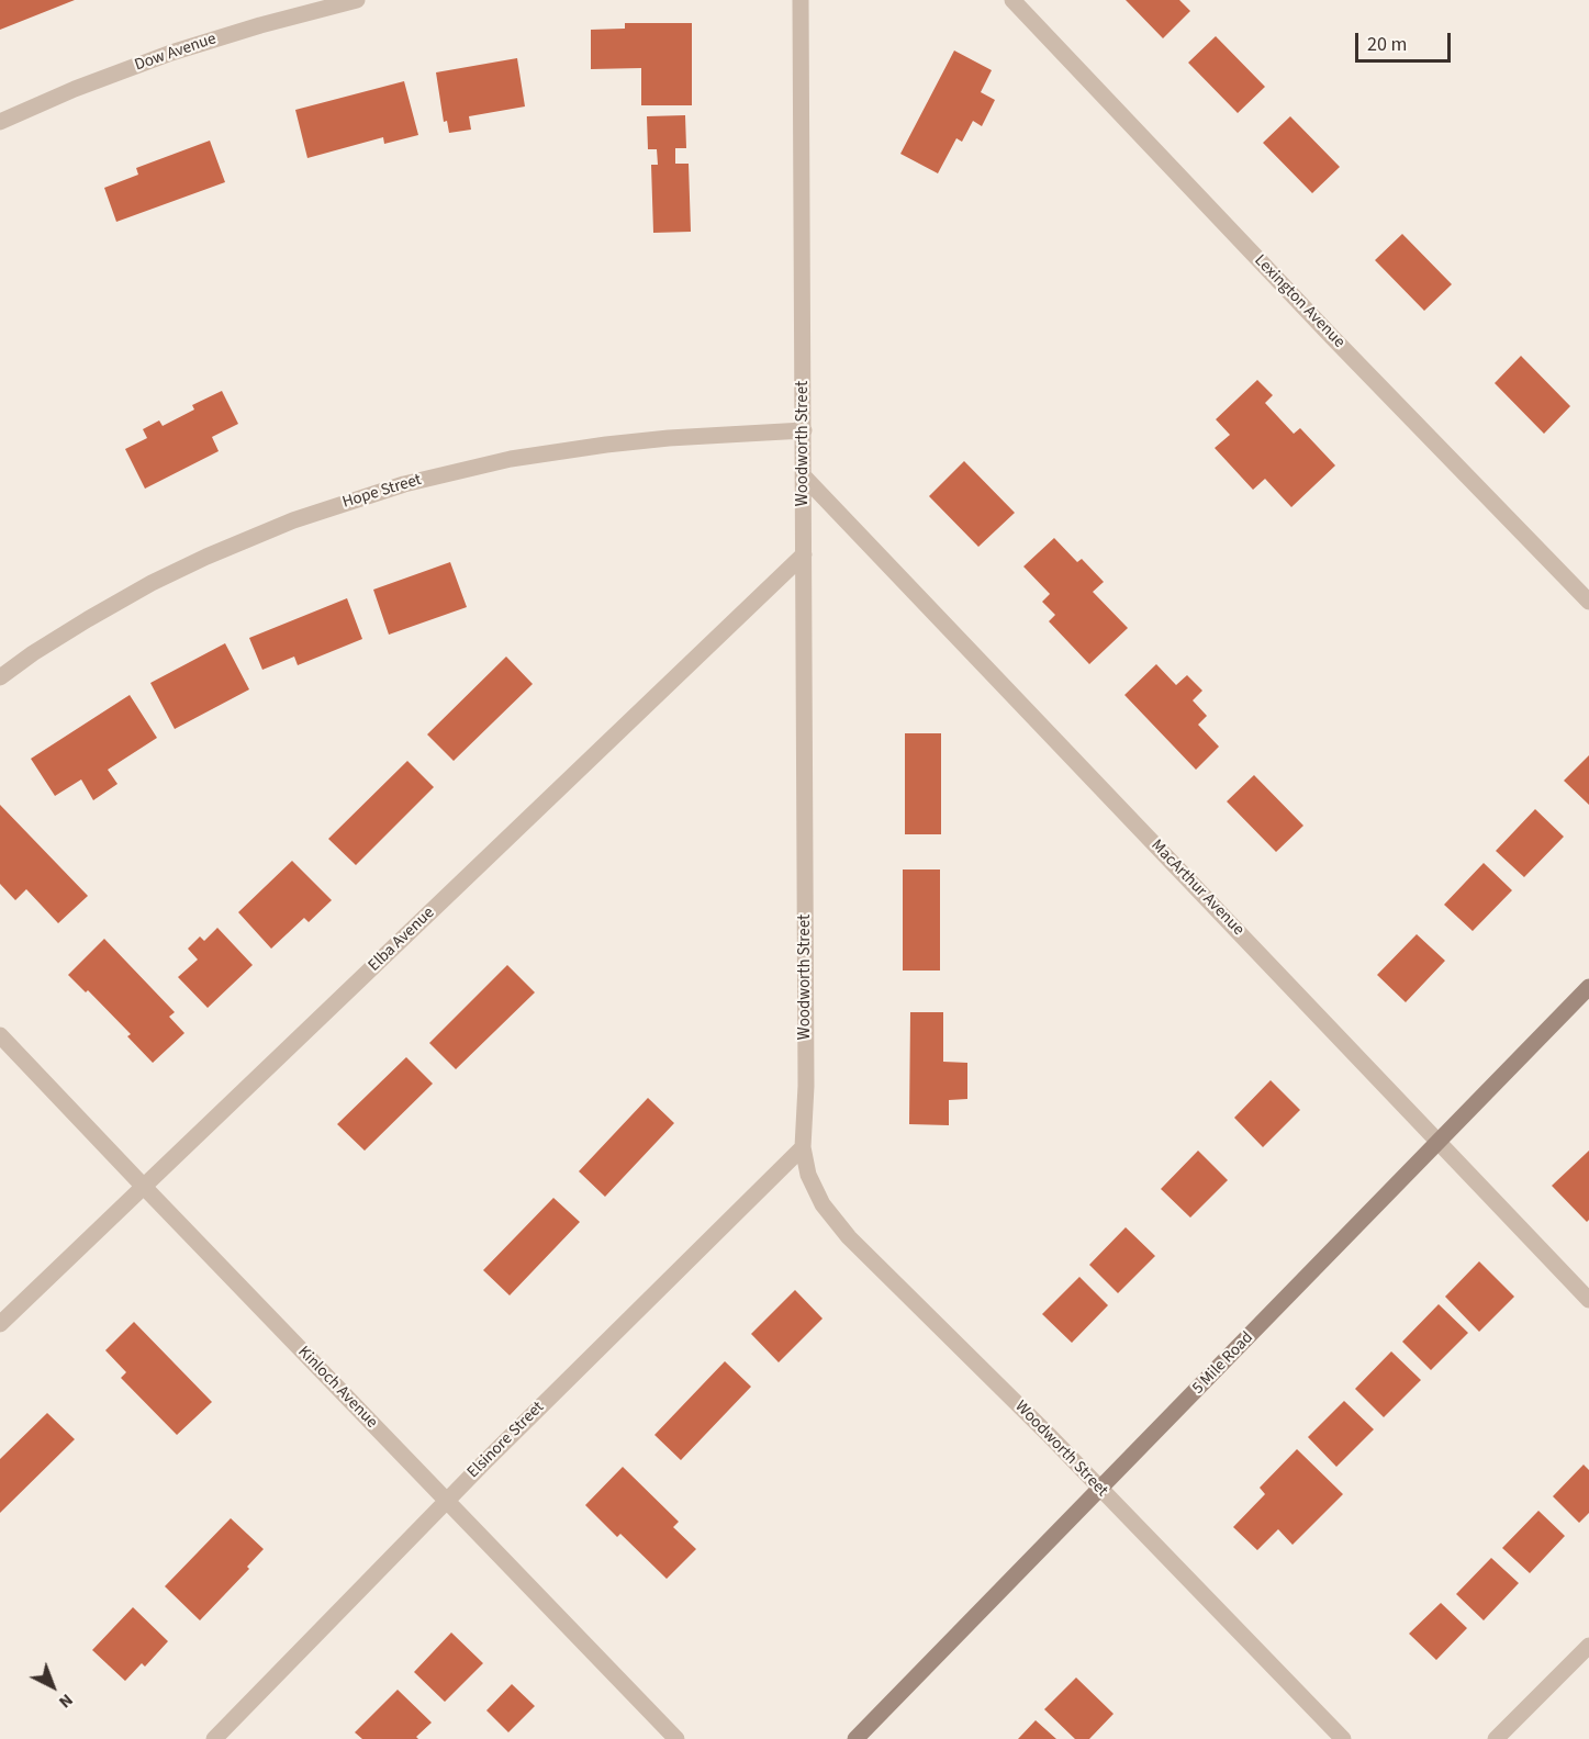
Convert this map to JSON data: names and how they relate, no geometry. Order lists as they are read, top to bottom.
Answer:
{
  "streets": {
    "main road": ["5 Mile Road"],
    "street": [
      "Dow Avenue",
      "Lexington Avenue",
      "Woodworth Street",
      "Hope Street",
      "MacArthur Avenue",
      "Elba Avenue",
      "Kinloch Avenue",
      "Elsinore Street"
    ]
  },
  "crossings": [
    ["Woodworth Street", "Hope Street"],
    ["Woodworth Street", "MacArthur Avenue"],
    ["Woodworth Street", "Elba Avenue"],
    ["Woodworth Street", "5 Mile Road"],
    ["Woodworth Street", "Elsinore Street"],
    ["MacArthur Avenue", "5 Mile Road"],
    ["Elba Avenue", "Kinloch Avenue"],
    ["Kinloch Avenue", "Elsinore Street"]
  ],
  "scale_bar": "20 m",
  "north": "bottom right"
}
